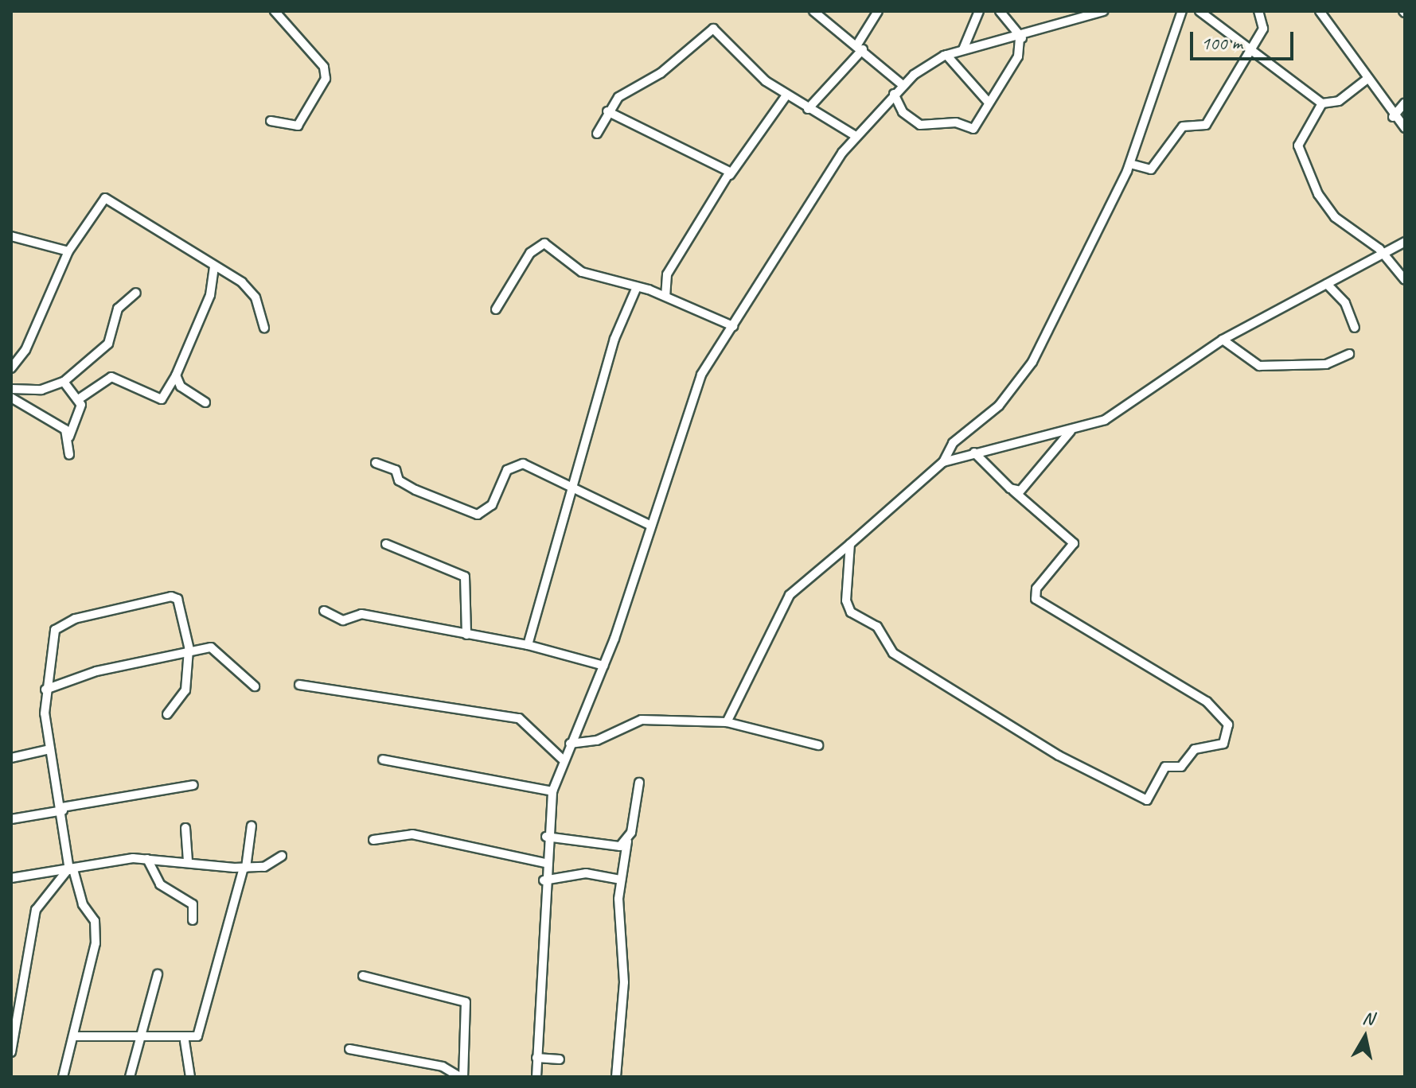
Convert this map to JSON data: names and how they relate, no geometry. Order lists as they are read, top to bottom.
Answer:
{
  "scale_bar": "100 m",
  "north": "top"
}
